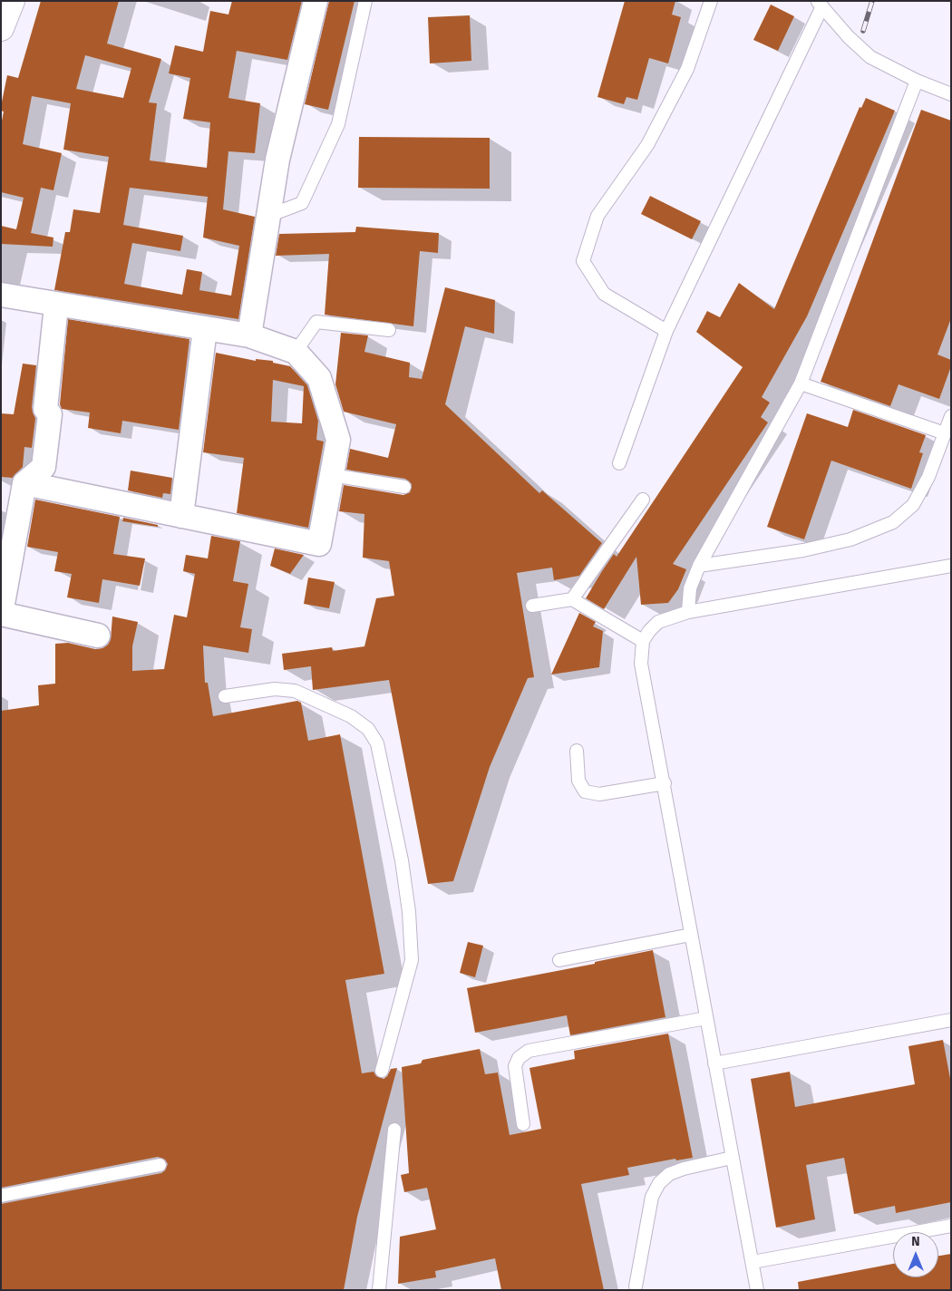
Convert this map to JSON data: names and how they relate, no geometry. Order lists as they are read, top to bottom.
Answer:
{
  "north": "top"
}
